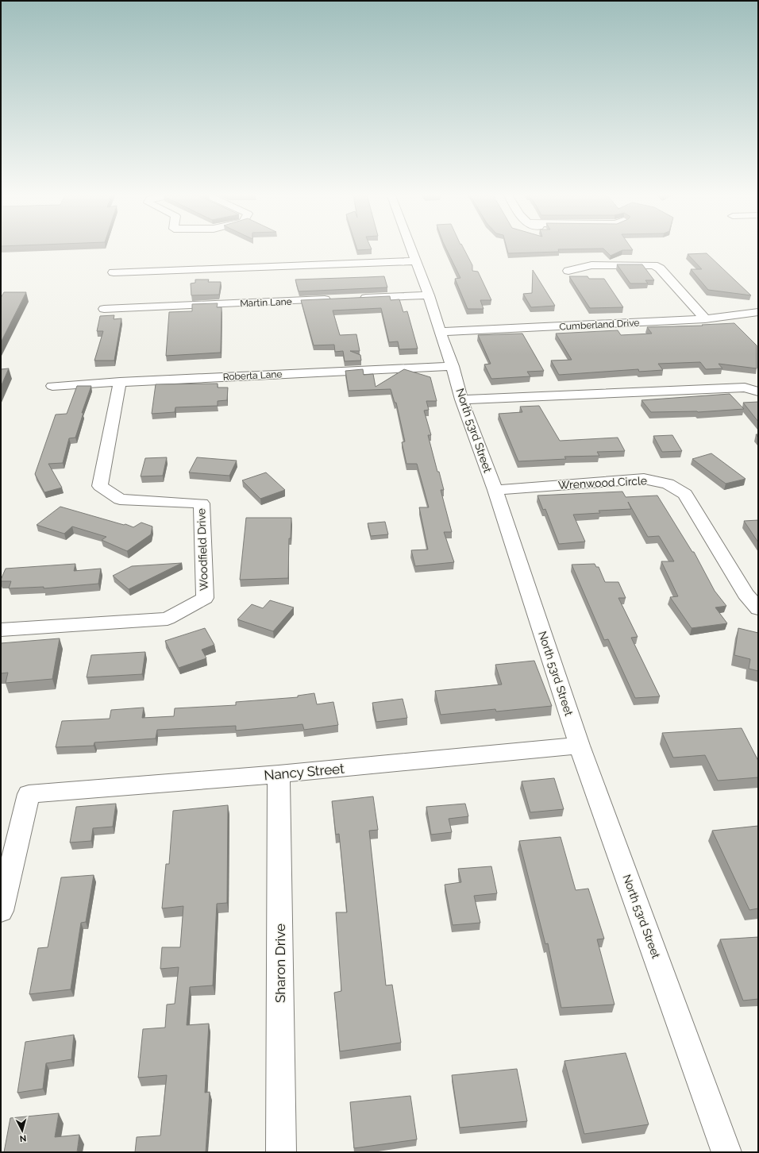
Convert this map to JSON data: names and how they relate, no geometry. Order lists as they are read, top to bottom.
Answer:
{
  "streets": {
    "street": [
      "Martin Lane",
      "Cumberland Drive",
      "Roberta Lane",
      "North 53rd Street",
      "Wrenwood Circle",
      "Woodfield Drive",
      "Nancy Street",
      "Sharon Drive"
    ]
  },
  "crossings": [
    ["Cumberland Drive", "North 53rd Street"],
    ["Roberta Lane", "North 53rd Street"],
    ["Roberta Lane", "Woodfield Drive"],
    ["North 53rd Street", "Wrenwood Circle"],
    ["North 53rd Street", "Nancy Street"],
    ["Nancy Street", "Sharon Drive"]
  ],
  "north": "bottom"
}
